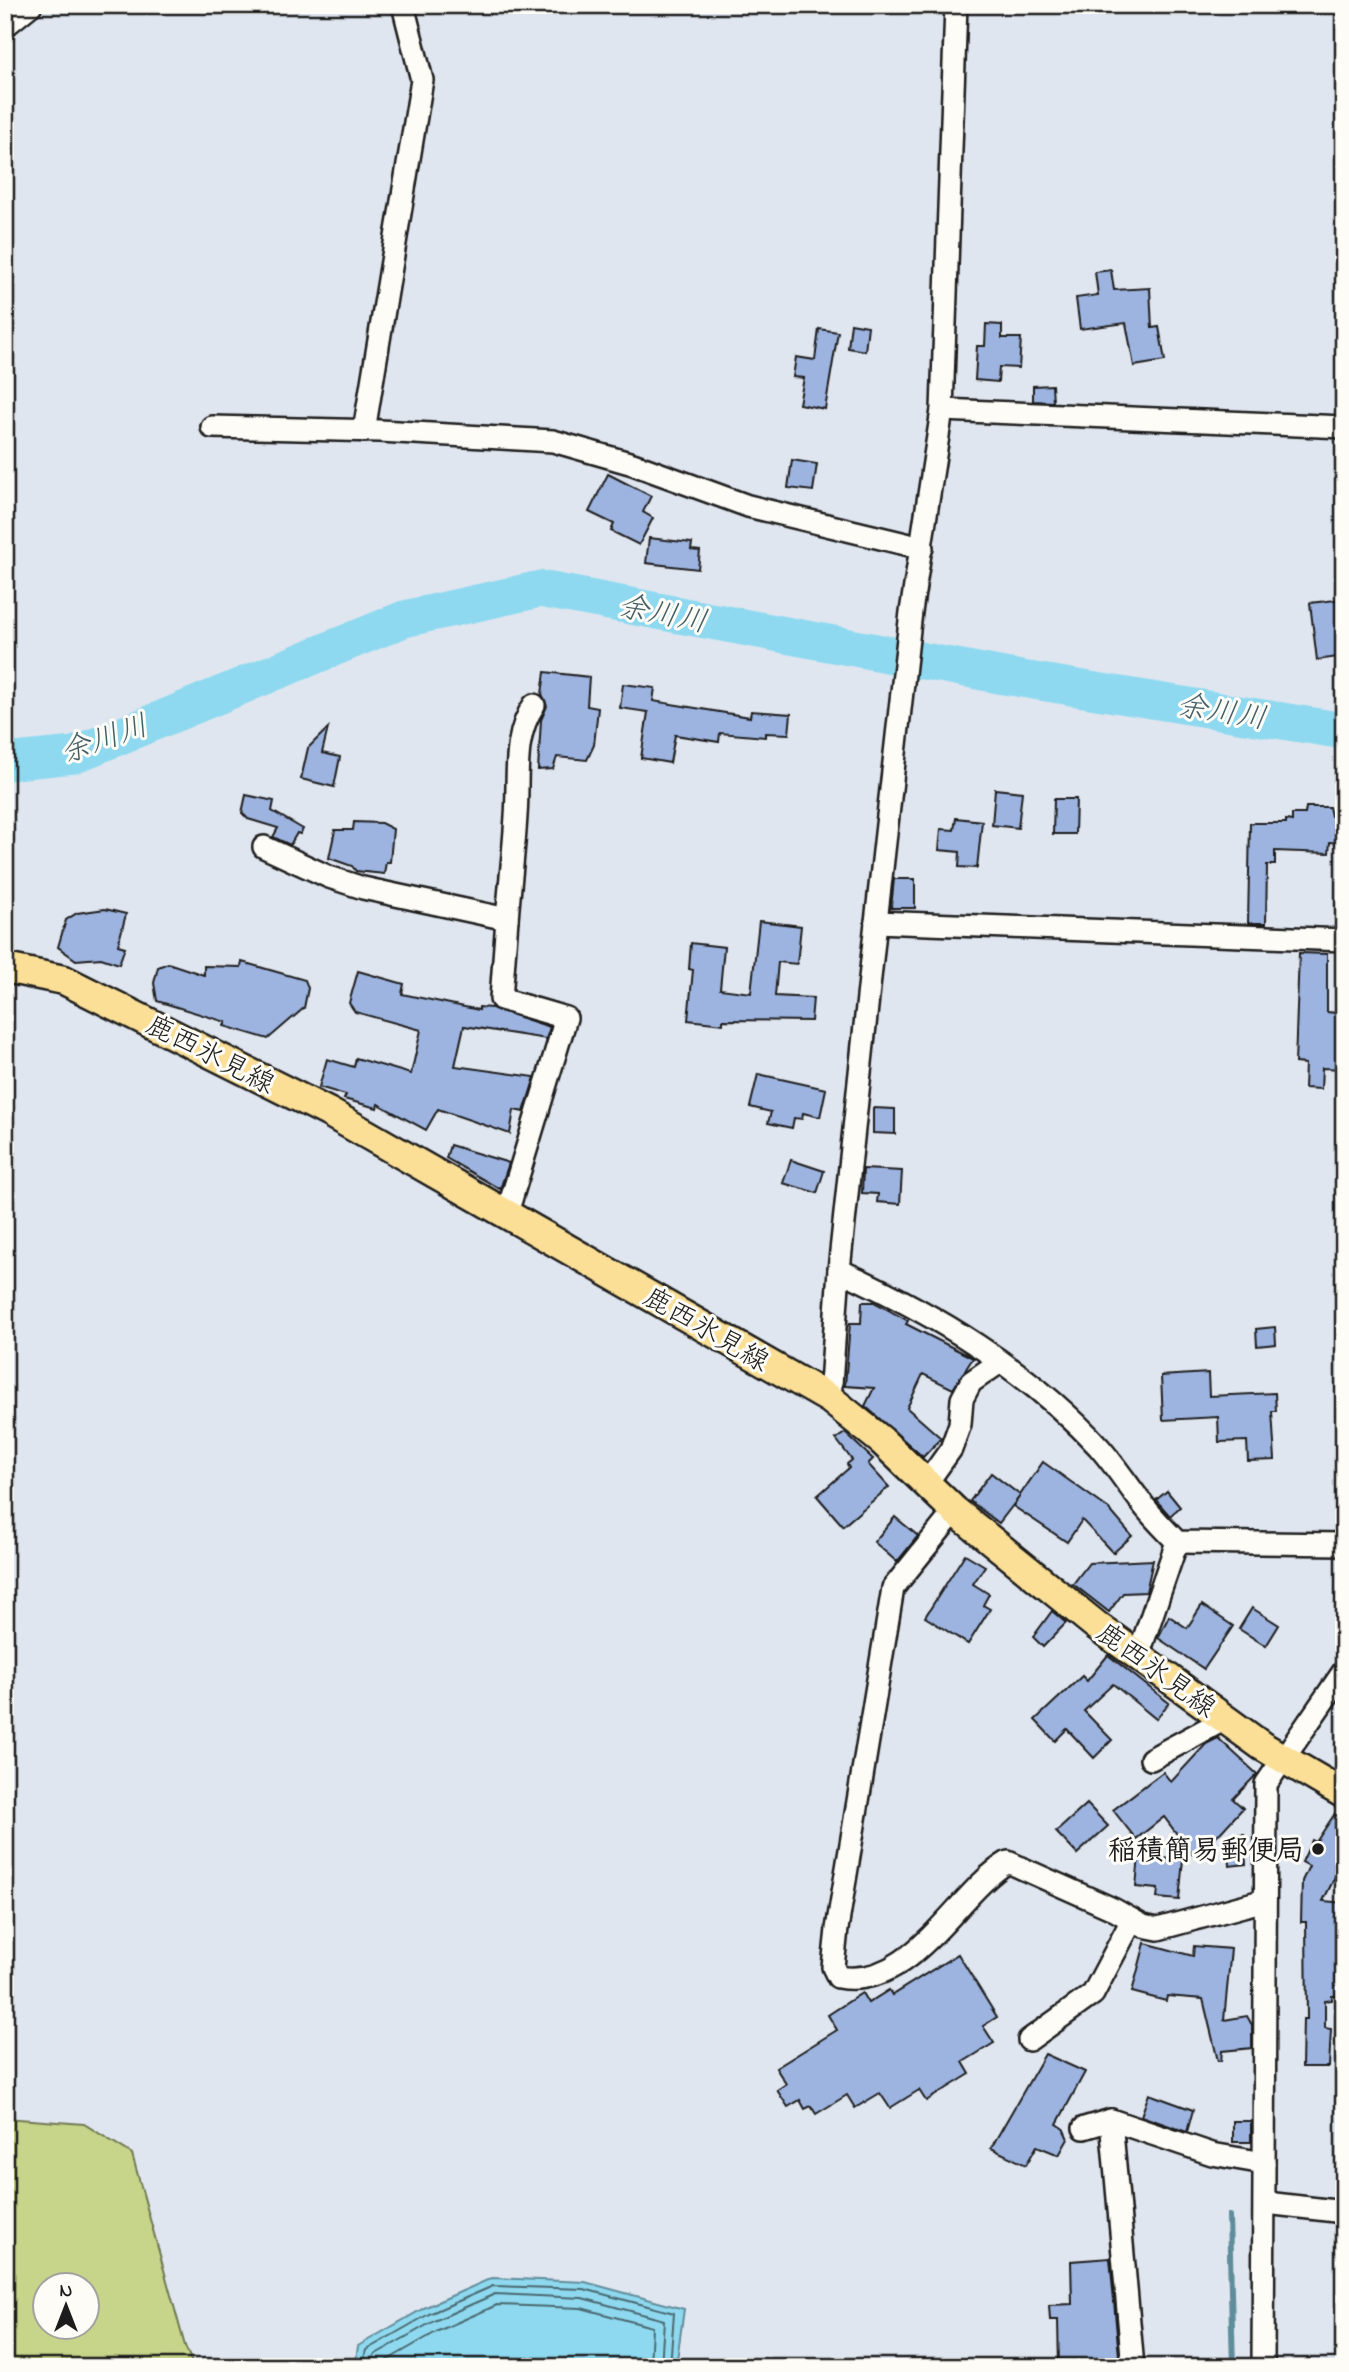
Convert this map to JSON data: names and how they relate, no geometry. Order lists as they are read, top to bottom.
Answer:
{
  "streets": {
    "main road": ["鹿西氷見線"]
  },
  "water": ["余川川"],
  "places": ["稲積簡易郵便局"],
  "north": "top"
}
